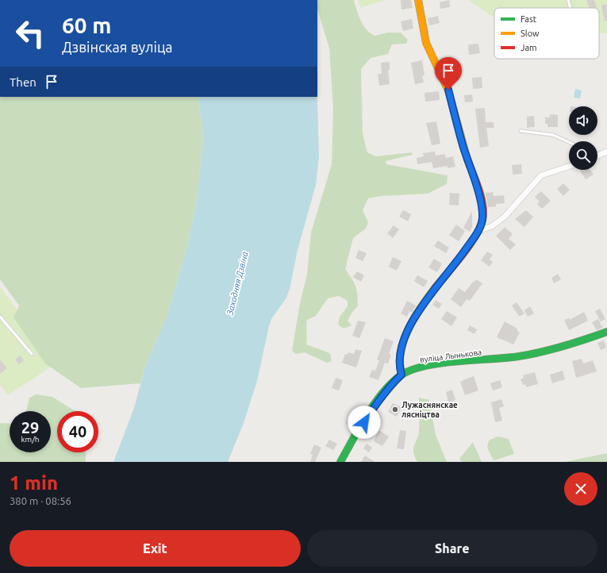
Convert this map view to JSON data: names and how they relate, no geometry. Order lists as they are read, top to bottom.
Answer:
{
  "streets": {
    "street": ["вуліца Лынькова"]
  },
  "water": ["Заходняя Дзвіна"],
  "places": ["Лужаснянскае лясніцтва"],
  "legend": ["Fast", "Slow", "Jam"],
  "page": {
    "turn": ["60 m", "Дзвінская вуліца"],
    "then": "Then",
    "speed": "29 km/h",
    "limit": "40",
    "heading": ["1 min", "380 m · 08:56"],
    "buttons": ["Exit", "Share"]
  }
}
